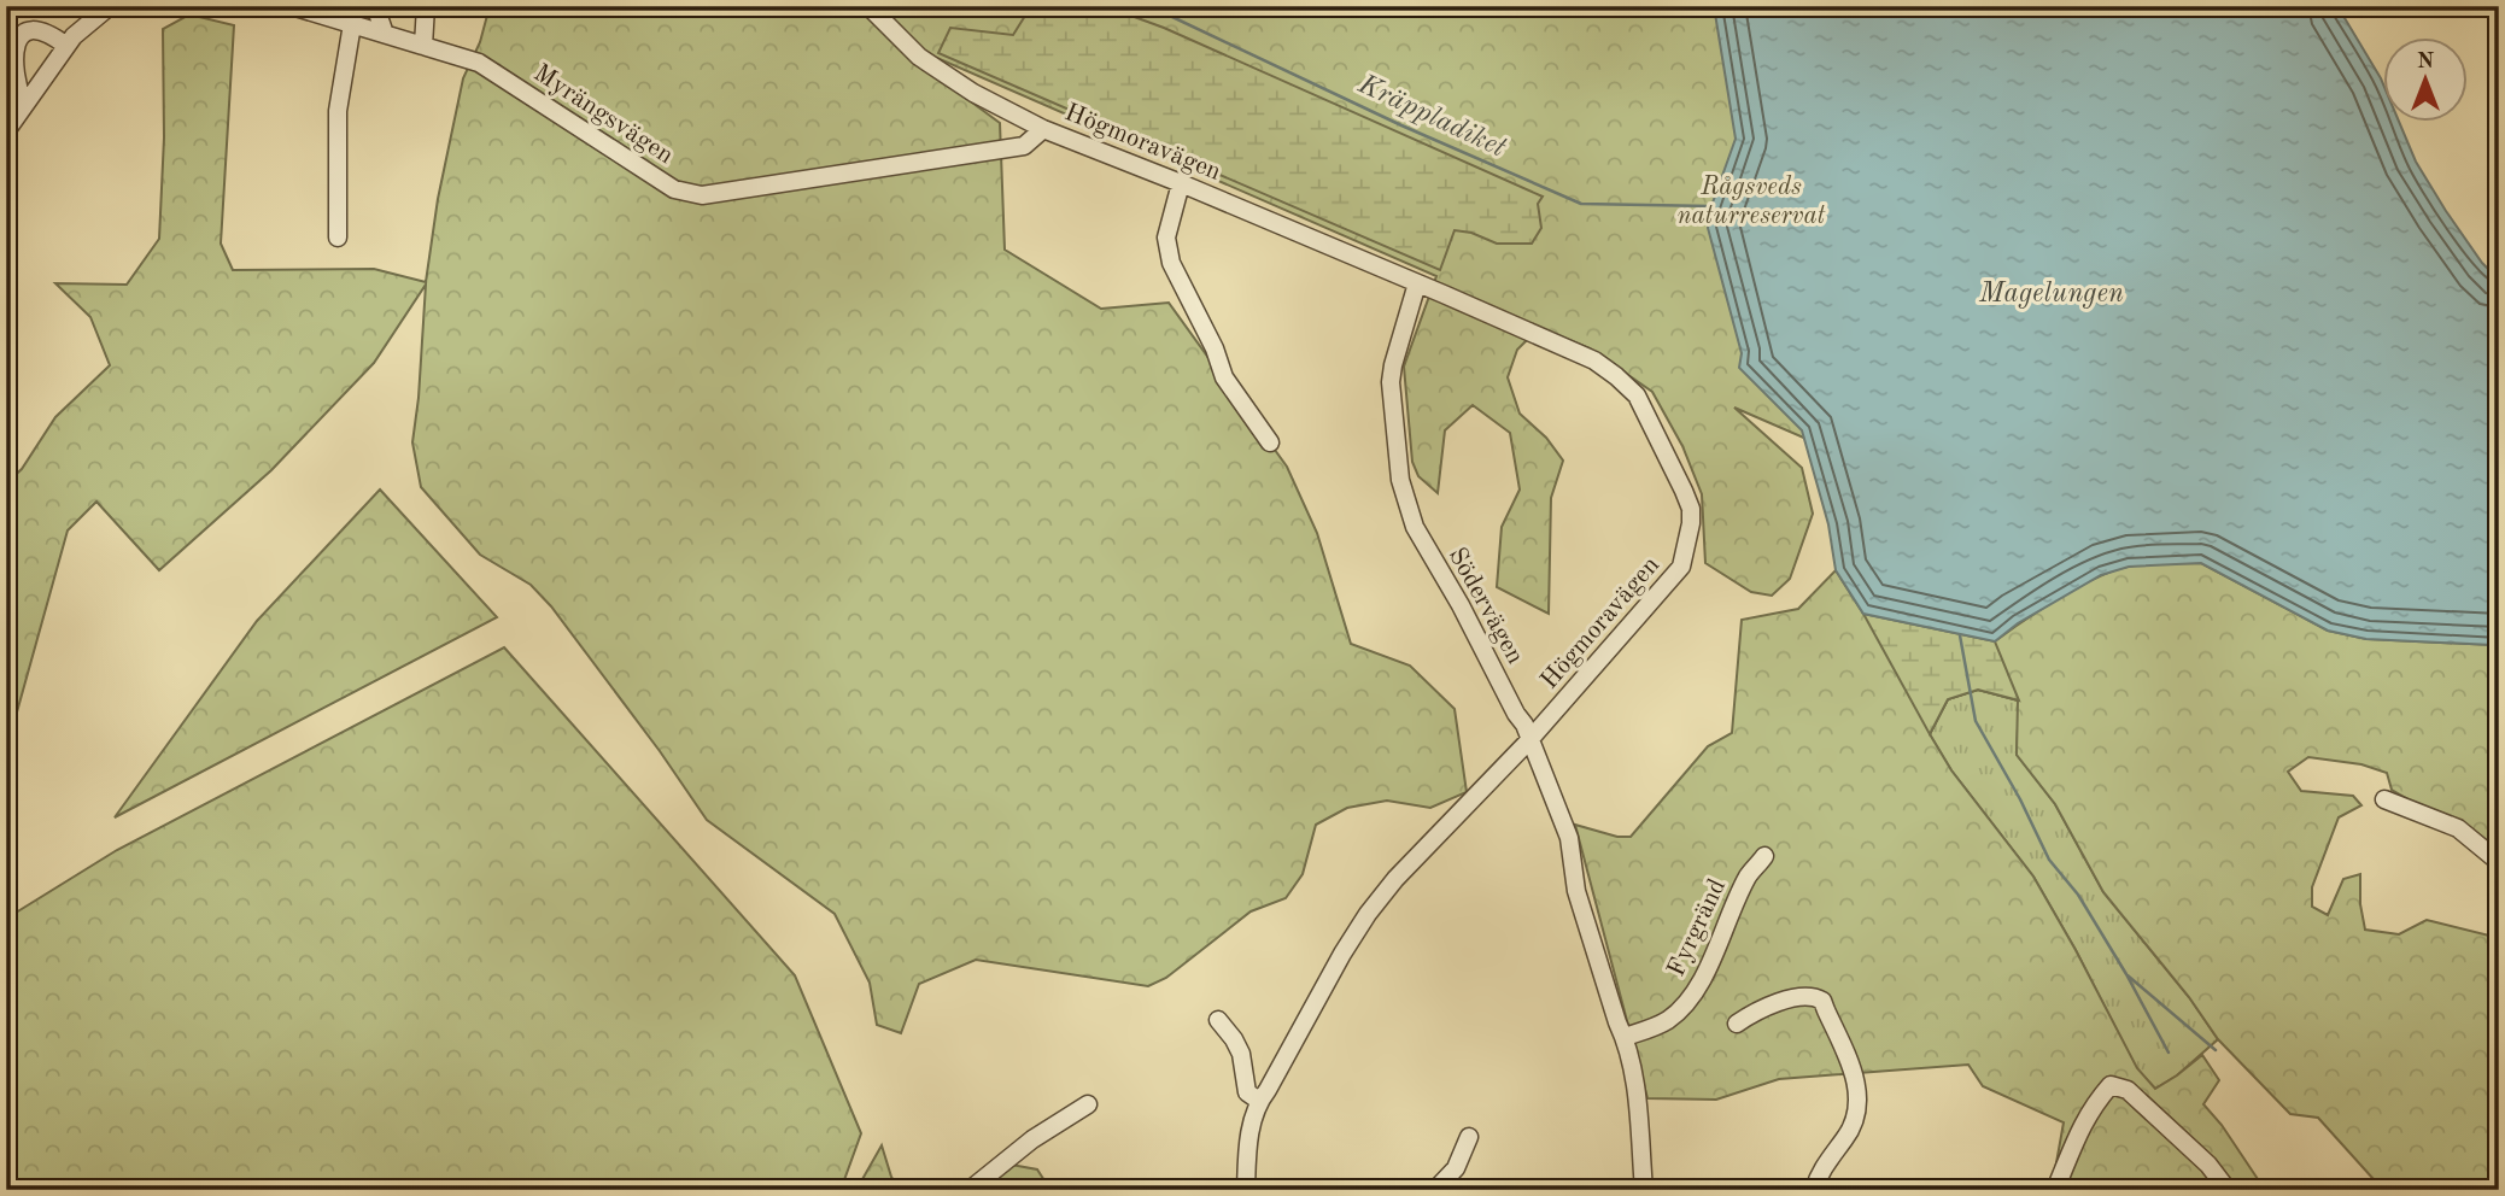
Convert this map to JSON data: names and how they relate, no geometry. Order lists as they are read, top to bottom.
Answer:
{
  "streets": {
    "street": [
      "Myrängsvägen",
      "Högmoravägen",
      "Södervägen",
      "Fyrgränd"
    ]
  },
  "crossings": [
    ["Myrängsvägen", "Högmoravägen"],
    ["Högmoravägen", "Södervägen"],
    ["Södervägen", "Fyrgränd"]
  ],
  "water": ["Kräppladiket", "Magelungen"],
  "parks": ["Rågsveds naturreservat"],
  "north": "top"
}
